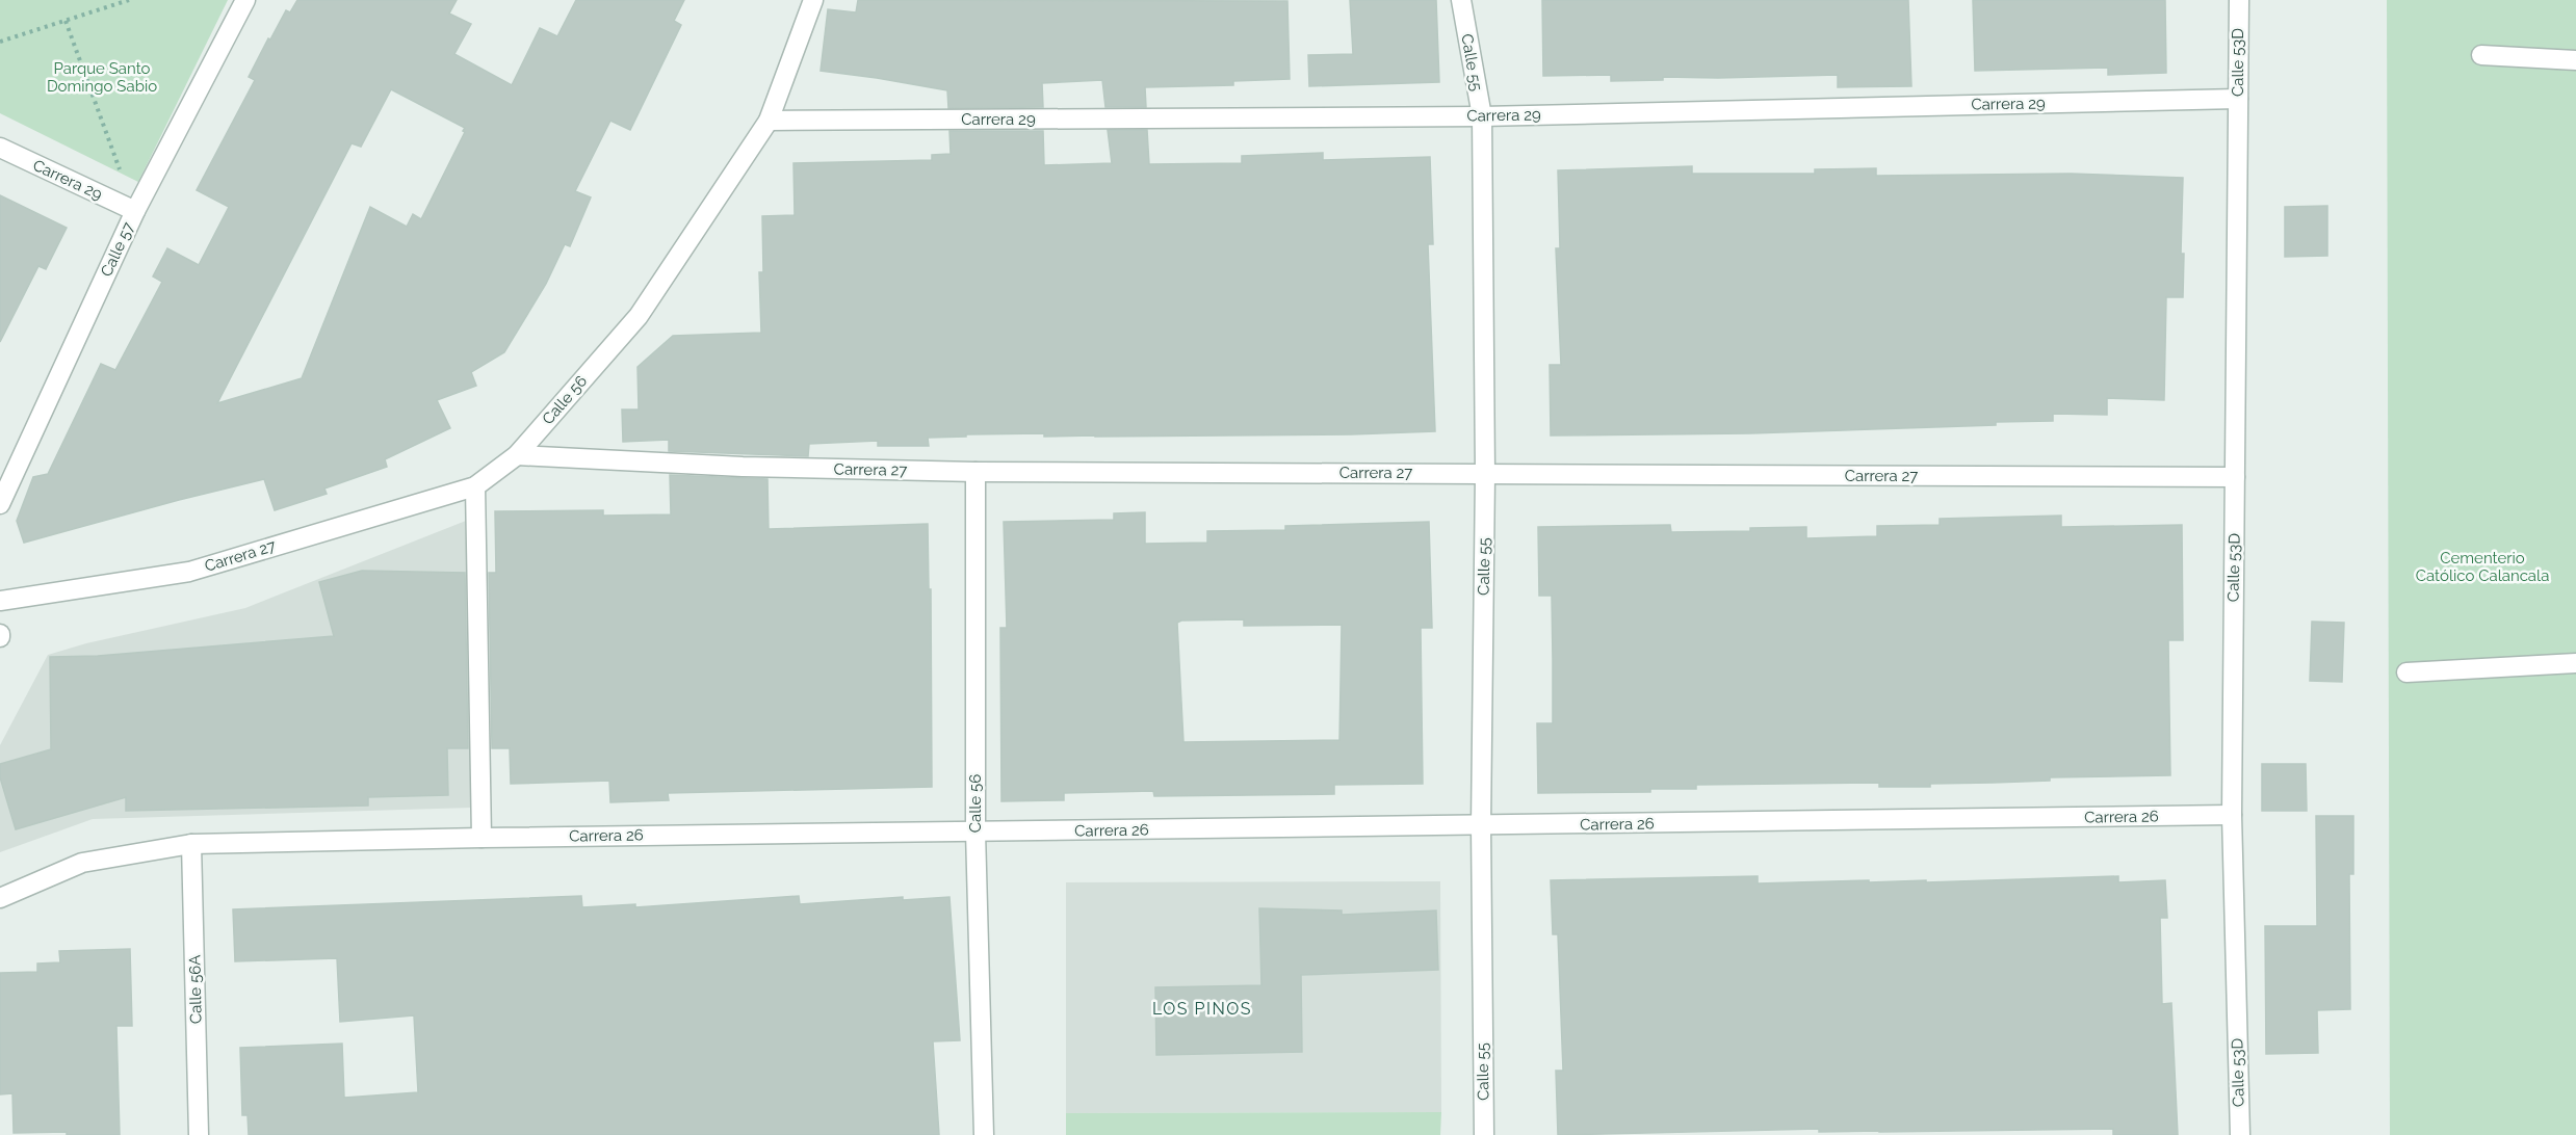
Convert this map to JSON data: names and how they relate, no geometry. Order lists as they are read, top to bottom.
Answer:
{
  "streets": {
    "street": [
      "Calle 55",
      "Calle 53D",
      "Carrera 29",
      "Calle 57",
      "Calle 56",
      "Carrera 27",
      "Carrera 26",
      "Calle 56A"
    ]
  },
  "crossings": [
    ["Calle 55", "Carrera 29"],
    ["Calle 55", "Carrera 27"],
    ["Calle 55", "Carrera 26"],
    ["Calle 53D", "Carrera 29"],
    ["Calle 53D", "Carrera 27"],
    ["Calle 53D", "Carrera 26"],
    ["Carrera 29", "Calle 57"],
    ["Carrera 29", "Calle 56"],
    ["Calle 56", "Carrera 27"],
    ["Calle 56", "Carrera 26"],
    ["Carrera 26", "Calle 56A"]
  ],
  "districts": ["LOS PINOS"],
  "parks": ["Parque Santo Domingo Sabio", "Cementerio Católico Calancala"]
}
